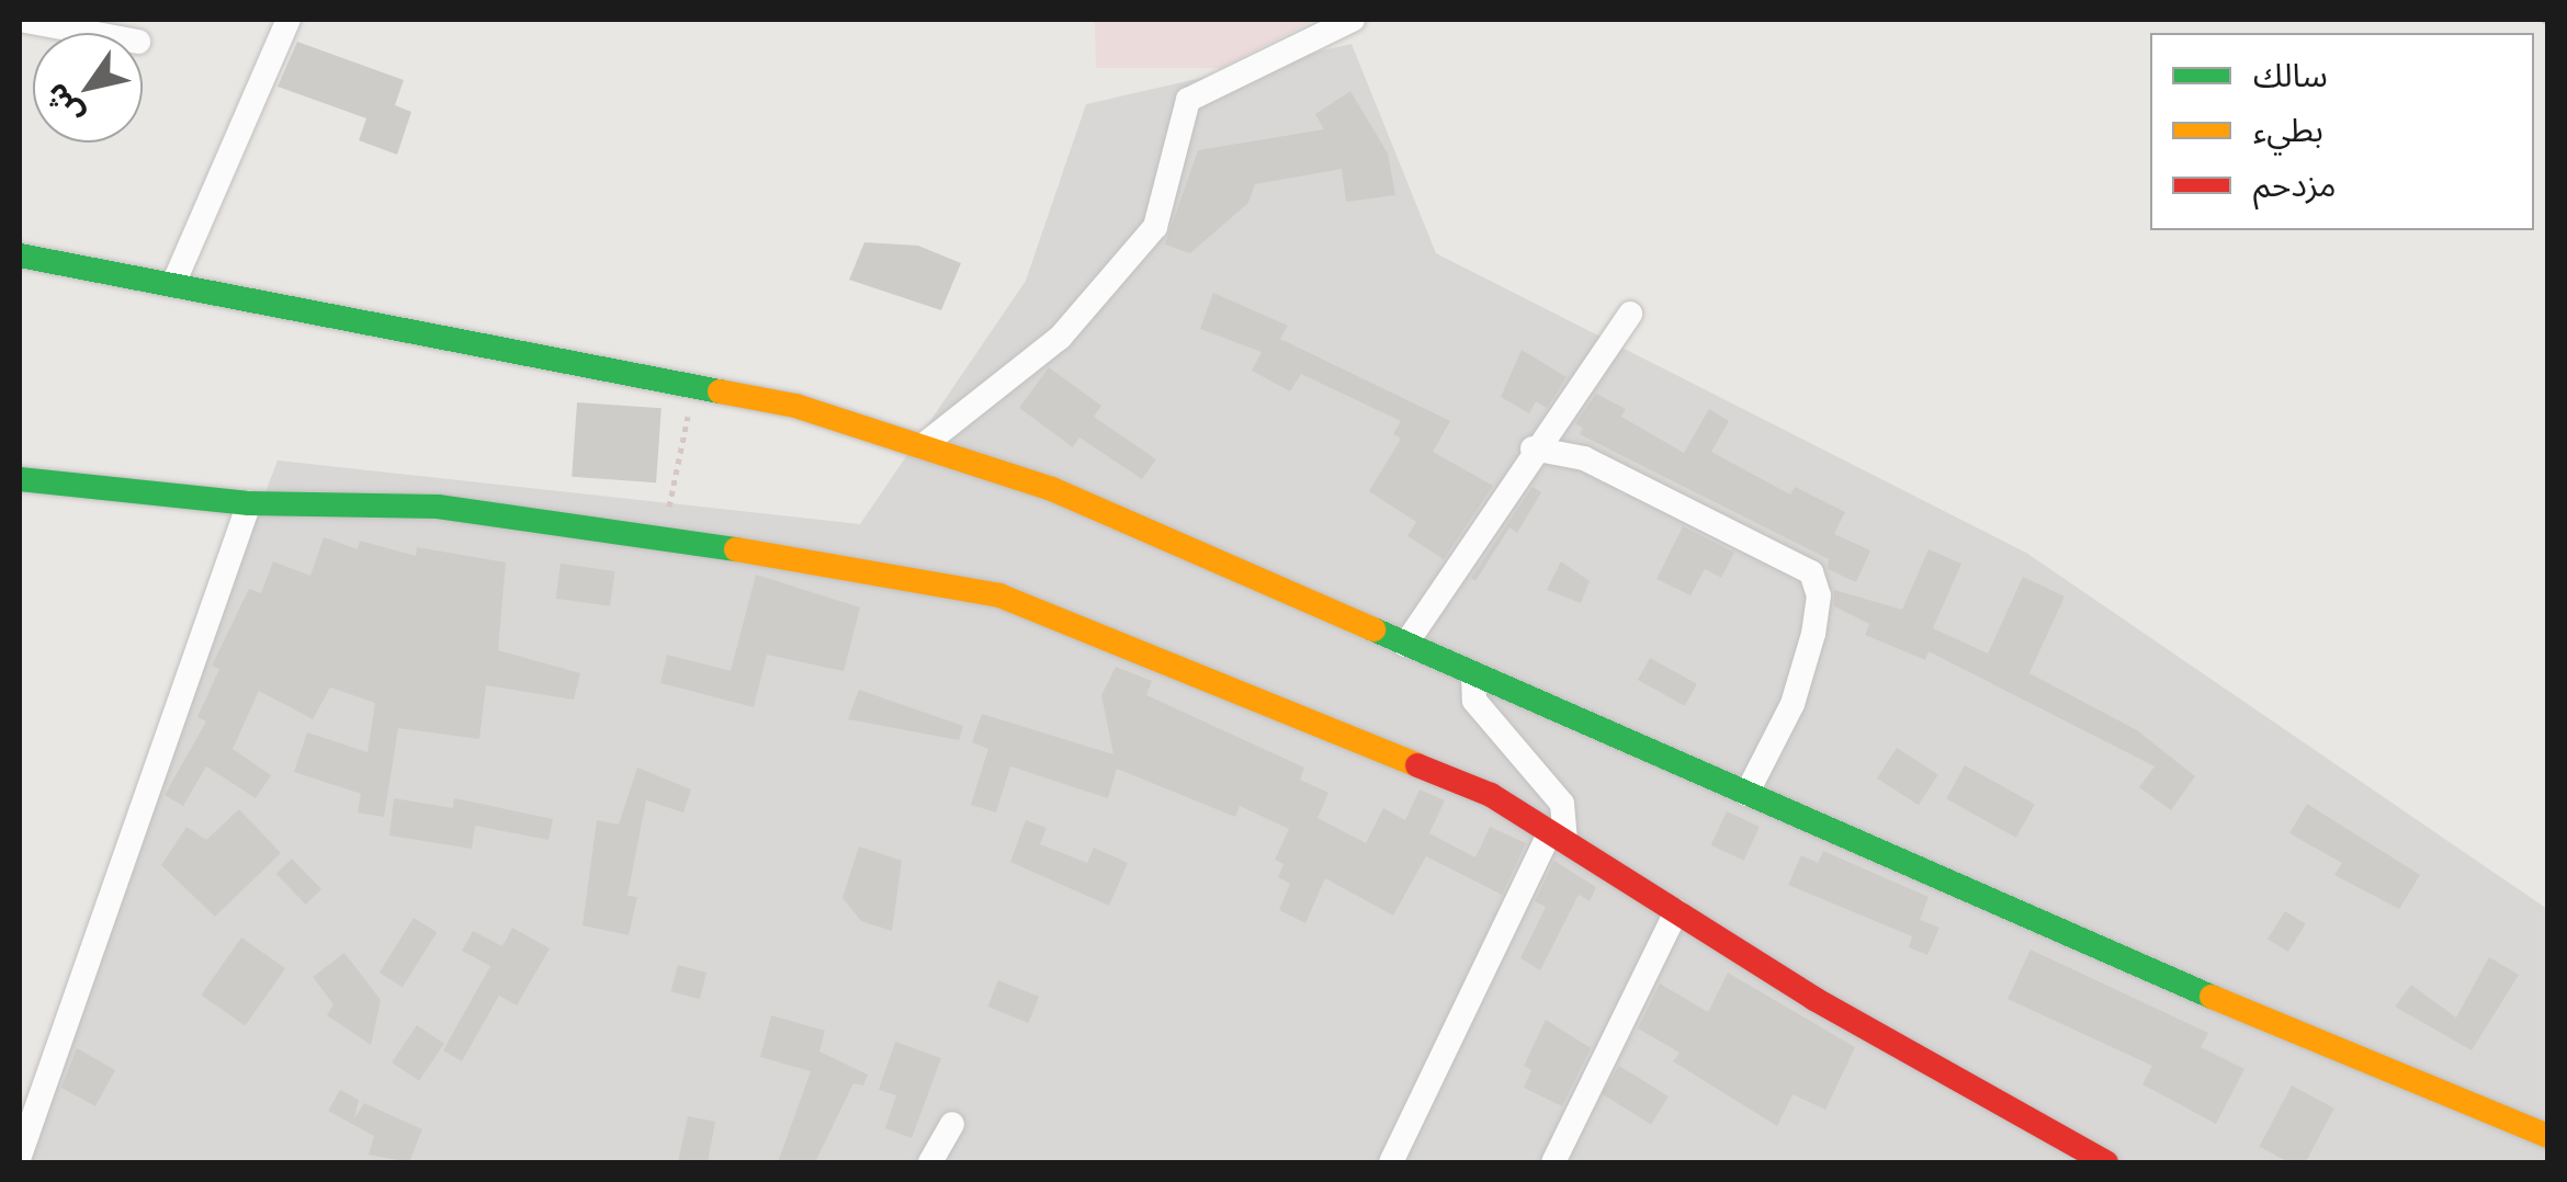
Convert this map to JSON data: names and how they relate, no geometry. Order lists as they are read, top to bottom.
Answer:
{
  "legend": ["سالك", "بطيء", "مزدحم"],
  "north": "bottom left"
}
